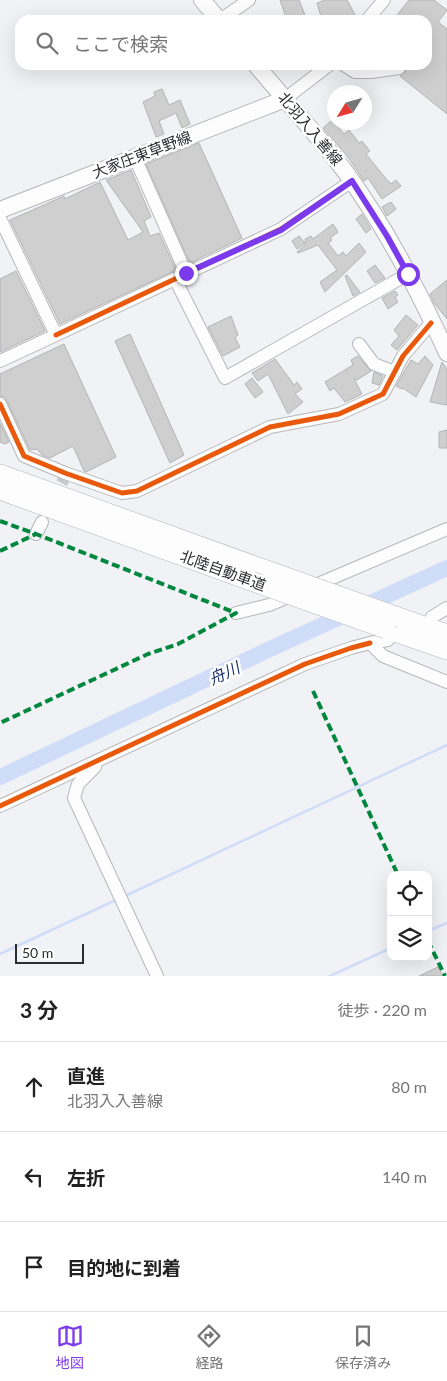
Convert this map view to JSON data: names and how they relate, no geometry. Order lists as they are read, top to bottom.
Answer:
{
  "streets": {
    "highway": ["北陸自動車道"],
    "main road": ["北羽入入善線", "大家庄東草野線"]
  },
  "crossings": [
    ["北羽入入善線", "大家庄東草野線"]
  ],
  "water": ["舟川"],
  "scale_bar": "50 m",
  "north": "bottom left",
  "page": {
    "search": "ここで検索",
    "scale": "50 m",
    "heading": ["3 分", "徒歩 · 220 m"],
    "list": [
      ["直進", "北羽入入善線", "80 m"],
      ["左折", "140 m"],
      "目的地に到着"
    ],
    "nav": ["地図", "経路", "保存済み"]
  }
}
